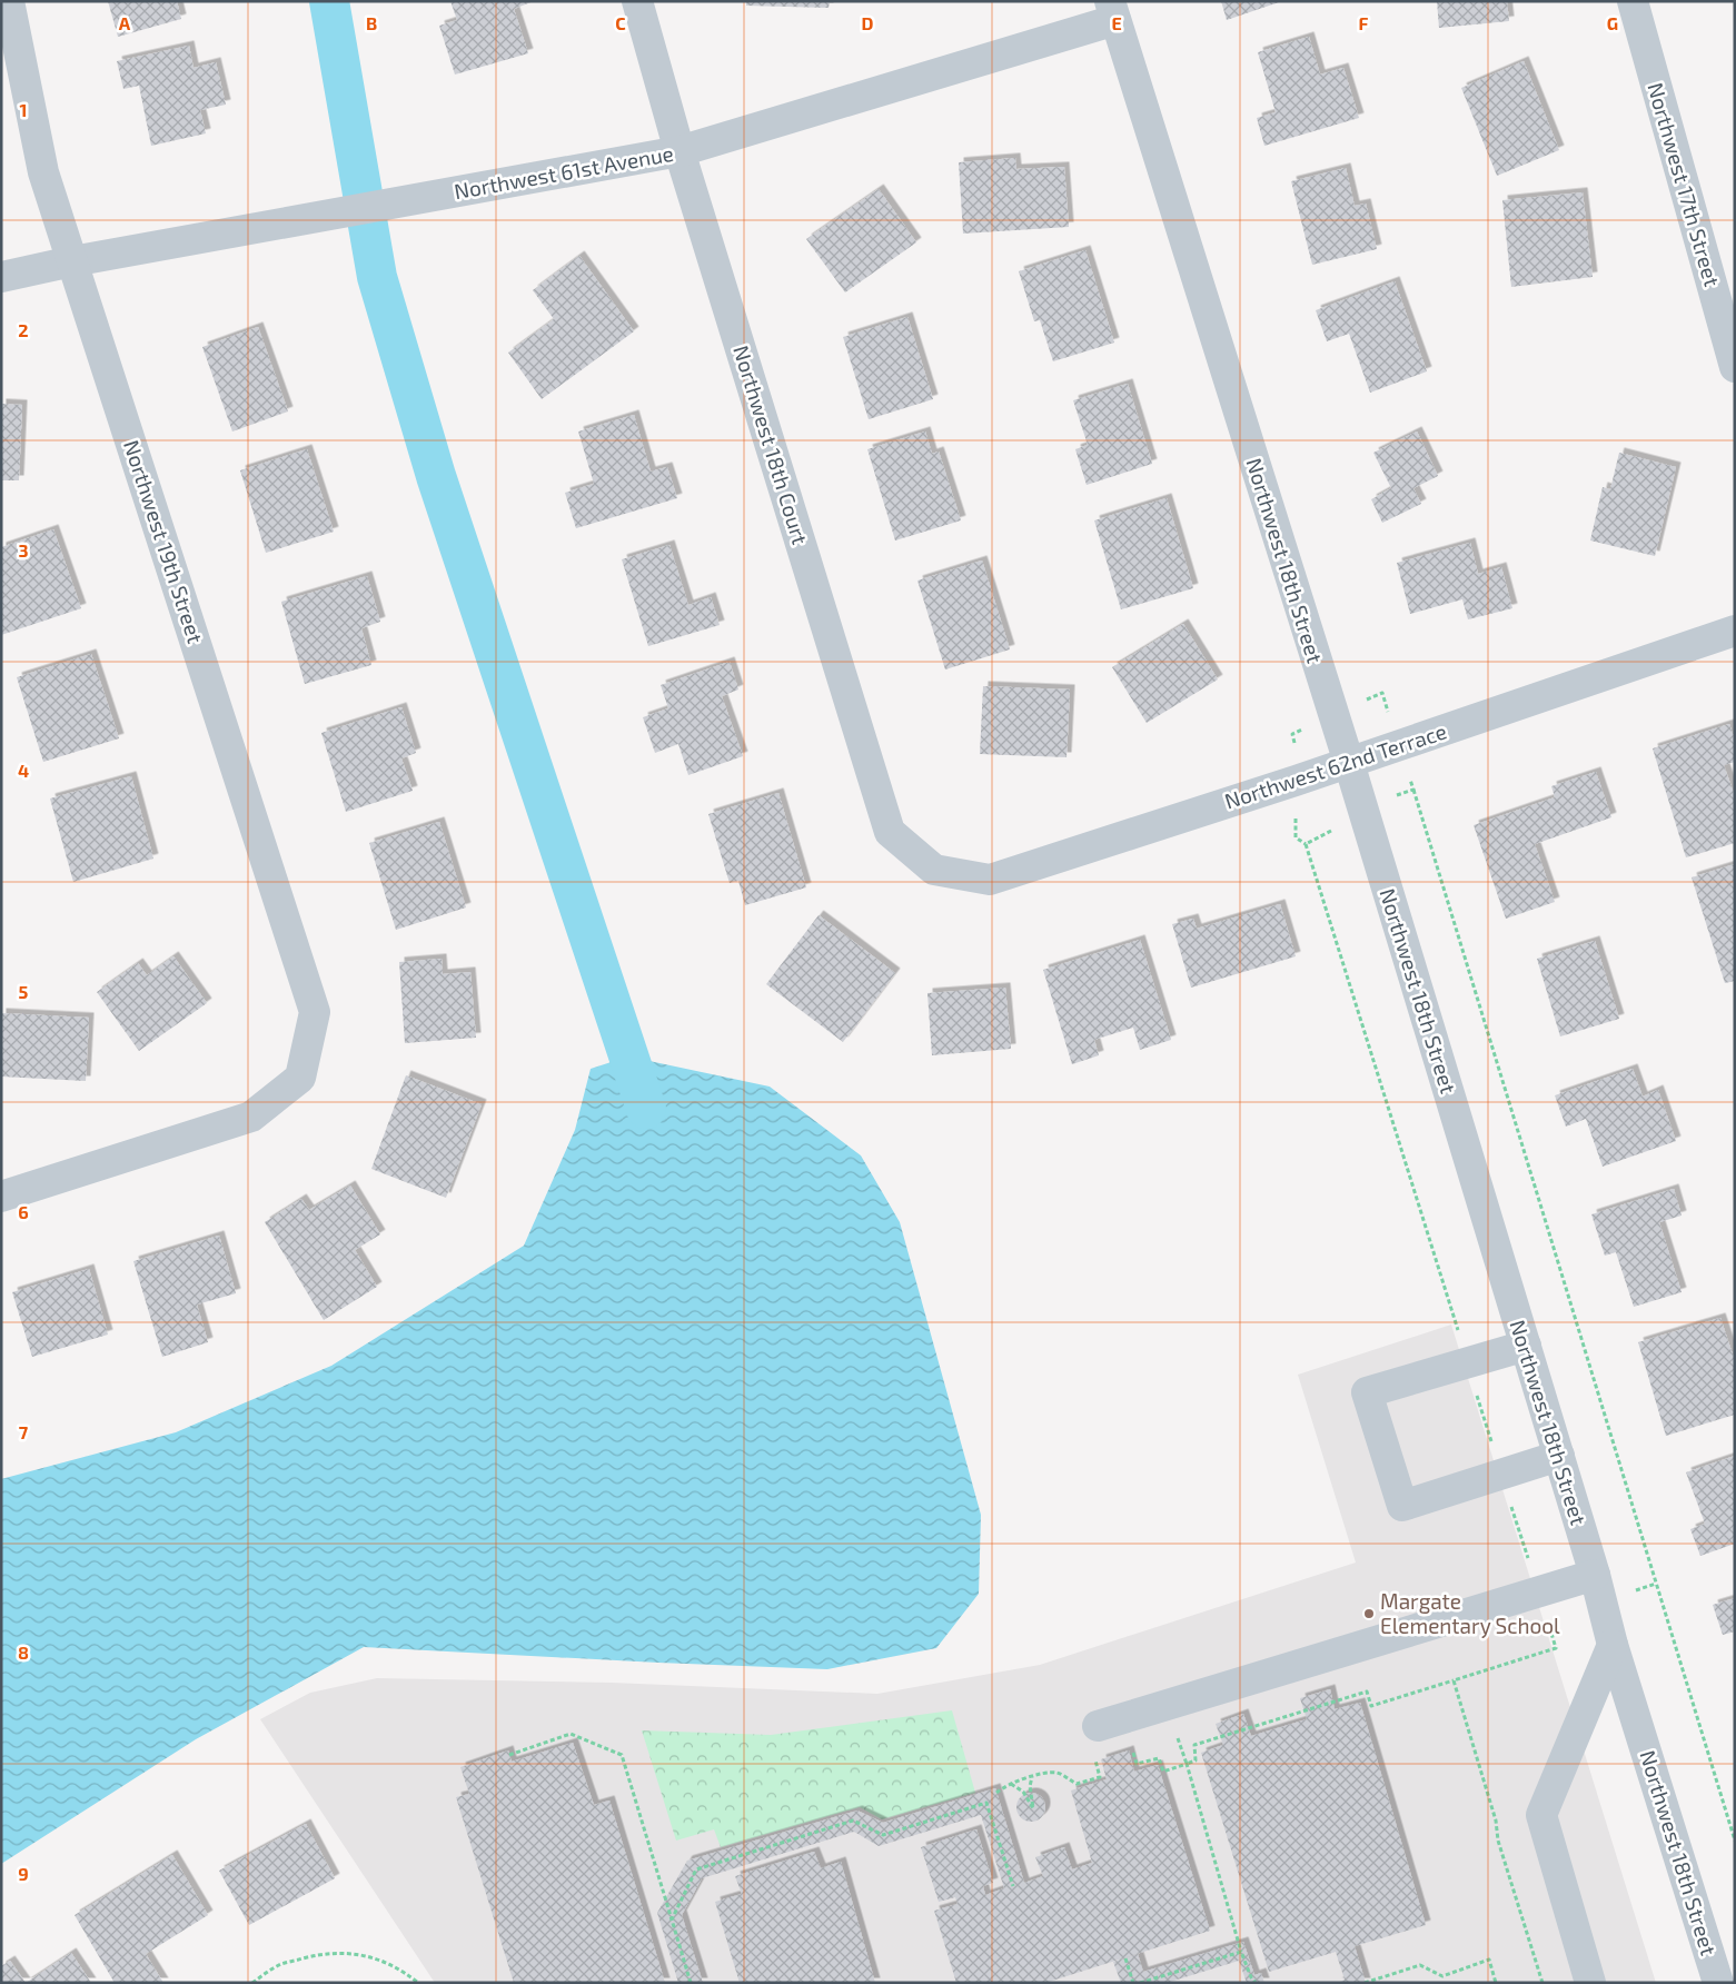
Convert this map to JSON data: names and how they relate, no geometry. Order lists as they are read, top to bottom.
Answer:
{
  "streets": {
    "street": [
      "Northwest 61st Avenue",
      "Northwest 17th Street",
      "Northwest 18th Court",
      "Northwest 19th Street",
      "Northwest 18th Street",
      "Northwest 62nd Terrace"
    ]
  },
  "crossings": [
    ["Northwest 61st Avenue", "Northwest 18th Court"],
    ["Northwest 61st Avenue", "Northwest 19th Street"],
    ["Northwest 61st Avenue", "Northwest 18th Street"],
    ["Northwest 18th Court", "Northwest 62nd Terrace"],
    ["Northwest 18th Street", "Northwest 62nd Terrace"]
  ],
  "places": ["Margate Elementary School"],
  "grid": {
    "columns": [
      "A",
      "B",
      "C",
      "D",
      "E",
      "F",
      "G"
    ],
    "rows": [
      "1",
      "2",
      "3",
      "4",
      "5",
      "6",
      "7",
      "8",
      "9"
    ]
  }
}
